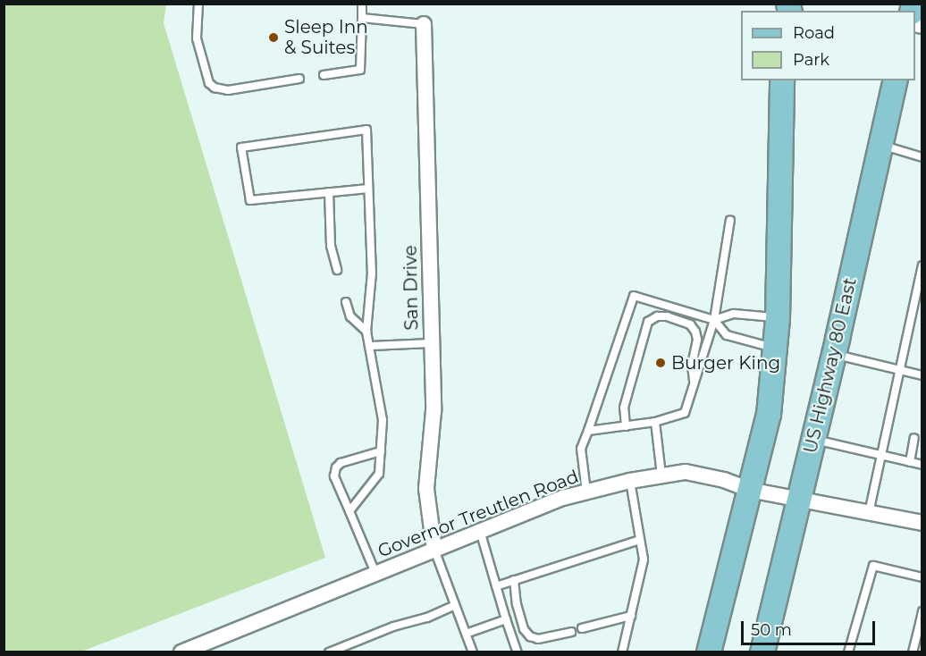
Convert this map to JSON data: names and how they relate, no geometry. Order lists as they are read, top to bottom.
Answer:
{
  "streets": {
    "main road": ["US Highway 80 East"],
    "street": ["San Drive", "Governor Treutlen Road"]
  },
  "crossings": [
    ["San Drive", "Governor Treutlen Road"],
    ["US Highway 80 East", "Governor Treutlen Road"]
  ],
  "places": ["Sleep Inn & Suites", "Burger King"],
  "legend": ["Road", "Park"],
  "scale_bar": "50 m"
}
